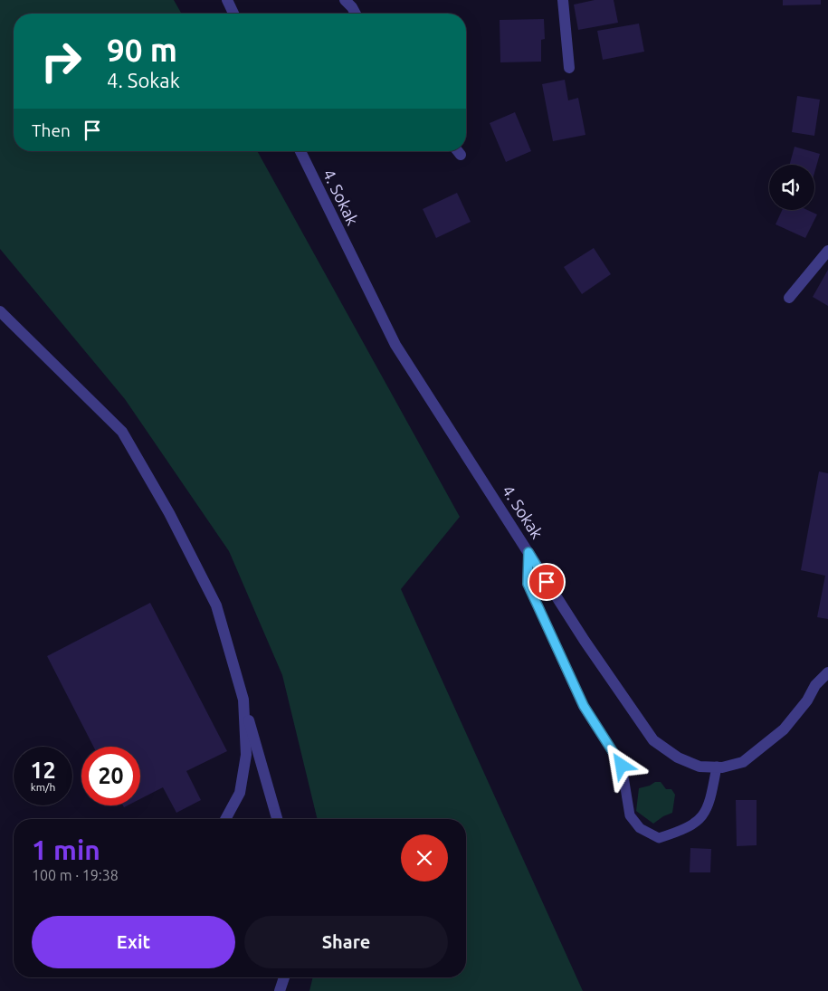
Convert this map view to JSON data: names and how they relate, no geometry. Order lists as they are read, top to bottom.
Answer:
{
  "streets": {
    "street": ["4. Sokak"]
  },
  "page": {
    "turn": ["90 m", "4. Sokak"],
    "then": "Then",
    "speed": "12 km/h",
    "limit": "20",
    "heading": ["1 min", "100 m · 19:38"],
    "buttons": ["Exit", "Share"]
  }
}
